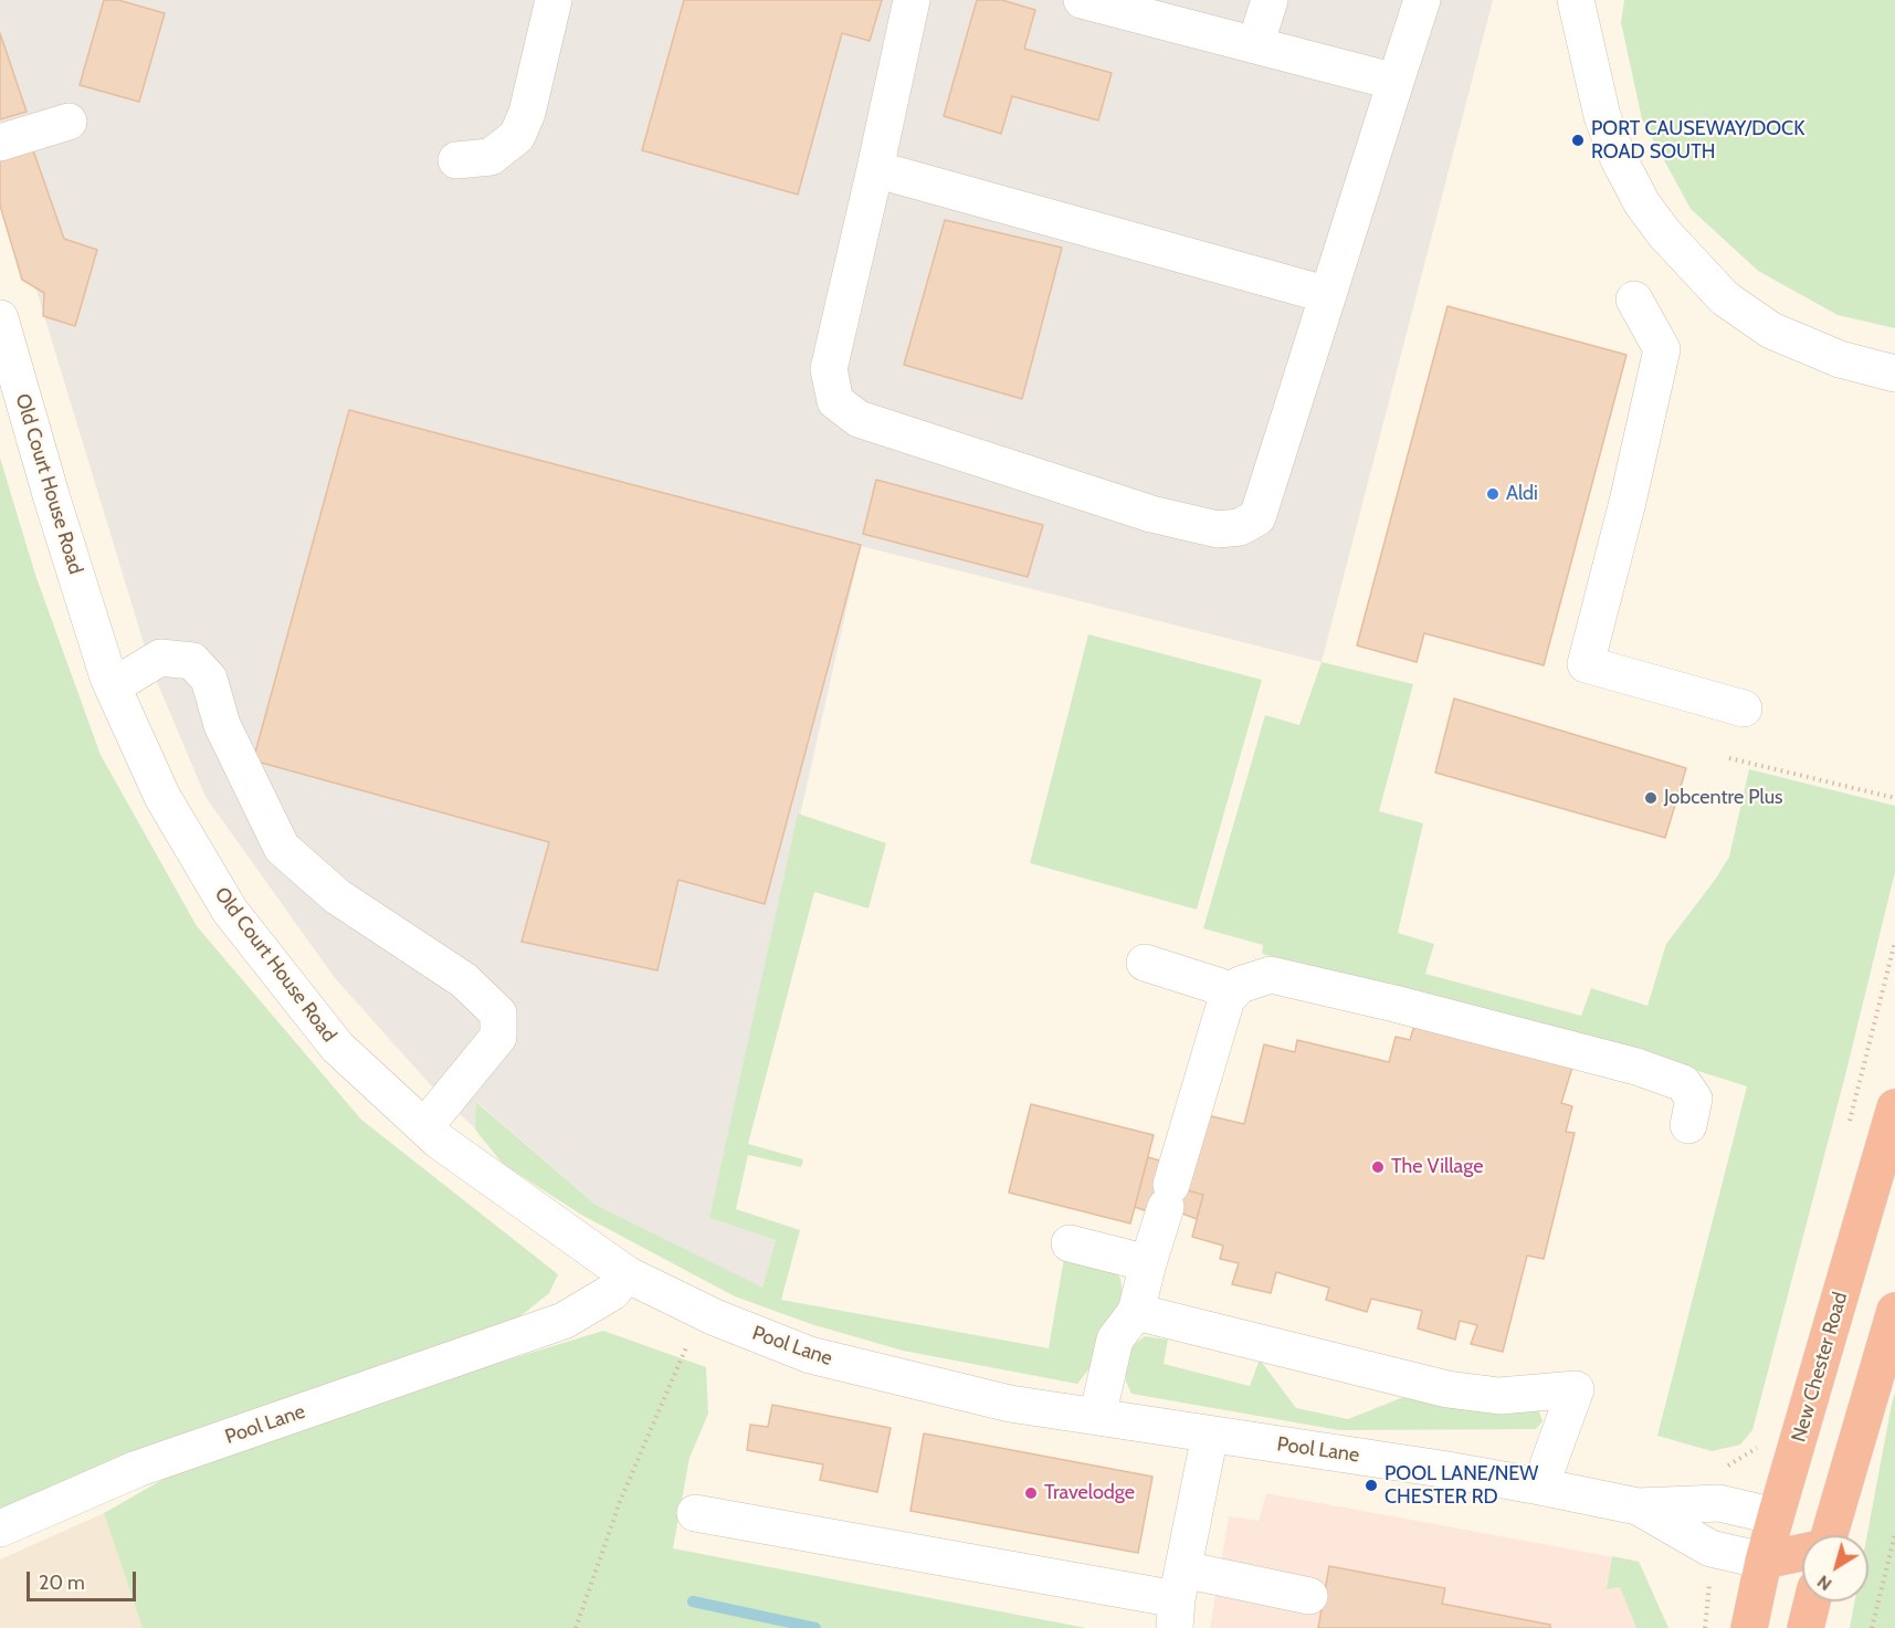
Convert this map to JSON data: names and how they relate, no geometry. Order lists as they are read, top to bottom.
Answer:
{
  "streets": {
    "highway": ["New Chester Road"],
    "street": ["Old Court House Road", "Pool Lane"]
  },
  "crossings": [
    ["Old Court House Road", "Pool Lane"],
    ["Pool Lane", "New Chester Road"]
  ],
  "places": [
    "PORT CAUSEWAY/DOCK ROAD SOUTH",
    "Aldi",
    "Jobcentre Plus",
    "The Village",
    "POOL LANE/NEW CHESTER RD",
    "Travelodge"
  ],
  "scale_bar": "20 m",
  "north": "bottom left"
}
